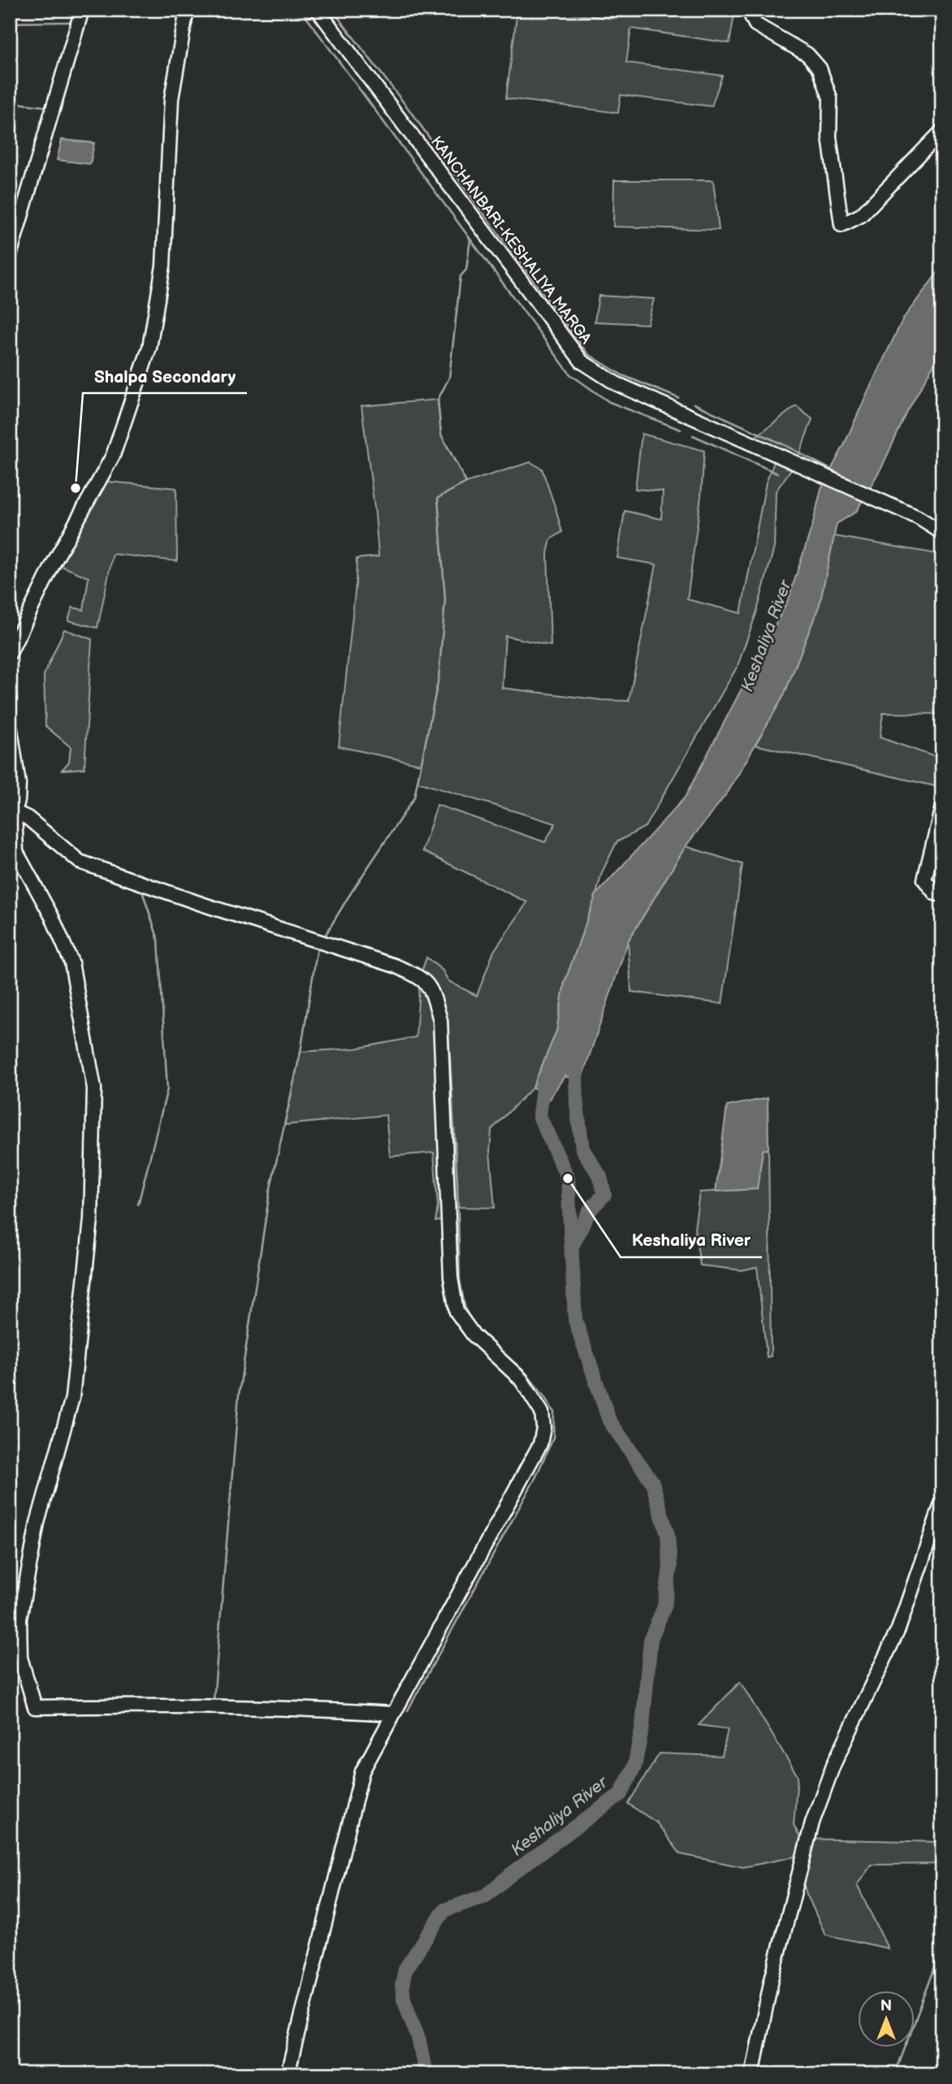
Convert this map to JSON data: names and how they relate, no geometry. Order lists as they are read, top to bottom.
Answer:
{
  "streets": {
    "street": ["KANCHANBARI-KESHALIYA MARGA"]
  },
  "water": ["Keshaliya River"],
  "places": ["Shalpa Secondary", "Keshaliya River"],
  "north": "top"
}
